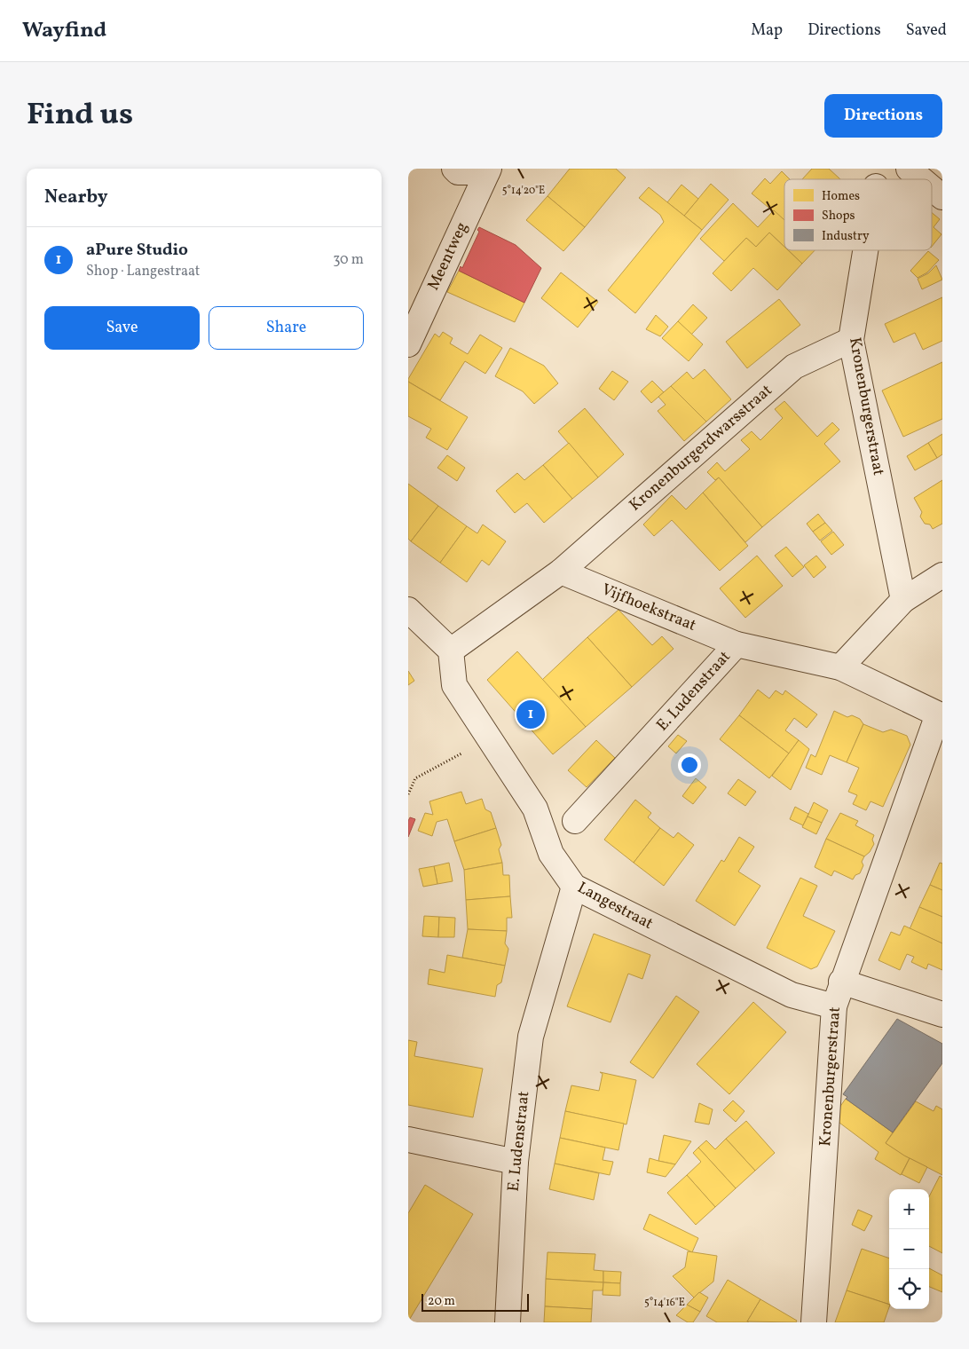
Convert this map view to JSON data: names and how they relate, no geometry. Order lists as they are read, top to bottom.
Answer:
{
  "streets": {
    "street": [
      "Meentweg",
      "Kronenburgerstraat",
      "Kronenburgerdwarsstraat",
      "Vijfhoekstraat",
      "E. Ludenstraat",
      "Langestraat"
    ]
  },
  "crossings": [
    ["Kronenburgerstraat", "Kronenburgerdwarsstraat"],
    ["Kronenburgerstraat", "Langestraat"],
    ["Kronenburgerdwarsstraat", "Vijfhoekstraat"],
    ["Vijfhoekstraat", "E. Ludenstraat"],
    ["E. Ludenstraat", "Langestraat"]
  ],
  "legend": ["Homes", "Shops", "Industry"],
  "scale_bar": "20 m",
  "page": {
    "header": "Wayfind",
    "nav": ["Map", "Directions", "Saved"],
    "title": "Find us",
    "buttons": [
      "Directions",
      ["Save", "Share"]
    ],
    "heading": "Nearby",
    "list": [
      {
        "mark": "1",
        "name": "aPure Studio",
        "note": "Shop · Langestraat",
        "value": "30 m"
      }
    ],
    "pins": "1",
    "map_buttons": ["+", "−"],
    "scale": "20 m"
  },
  "coordinates": ["5°14'20\"E", "5°14'16\"E"]
}
